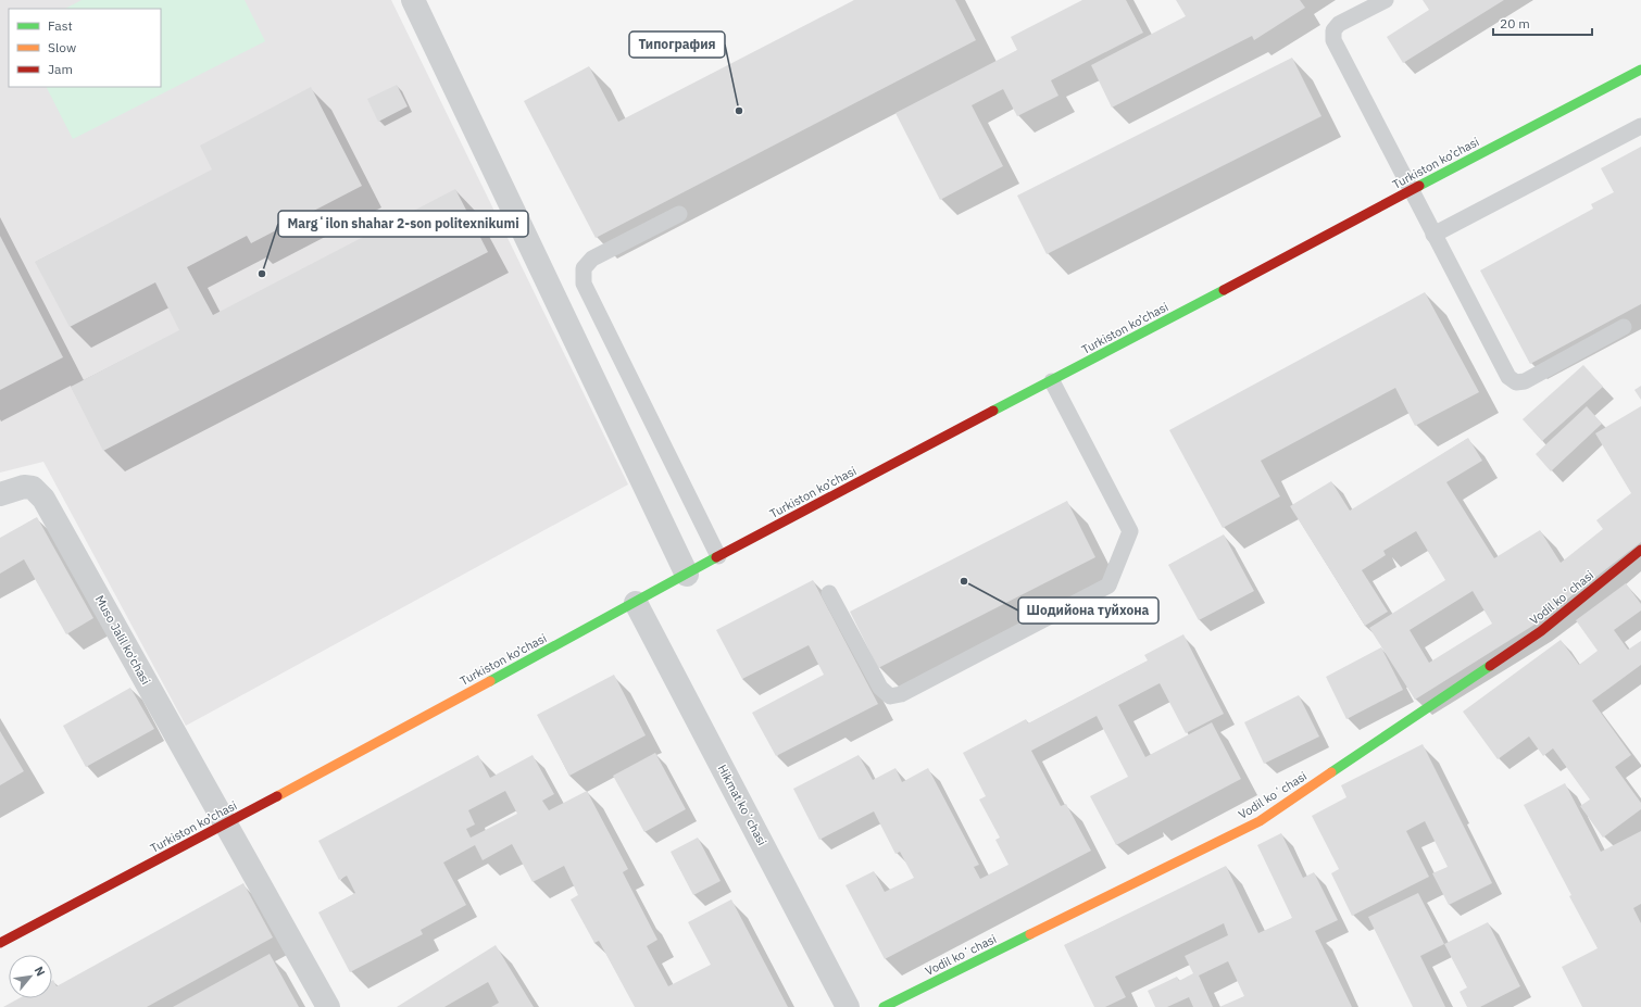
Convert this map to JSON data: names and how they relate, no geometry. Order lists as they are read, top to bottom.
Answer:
{
  "streets": {
    "main road": ["Turkiston ko’chasi", "Vodil koʻchasi"],
    "street": ["Muso Jalil ko'chasi", "Hikmat koʻchasi"]
  },
  "crossings": [
    ["Turkiston ko’chasi", "Muso Jalil ko'chasi"],
    ["Turkiston ko’chasi", "Hikmat koʻchasi"]
  ],
  "places": ["Типография", "Margʻilon shahar 2-son politexnikumi", "Шодийона туйхона"],
  "legend": ["Fast", "Slow", "Jam"],
  "scale_bar": "20 m",
  "north": "top right"
}
